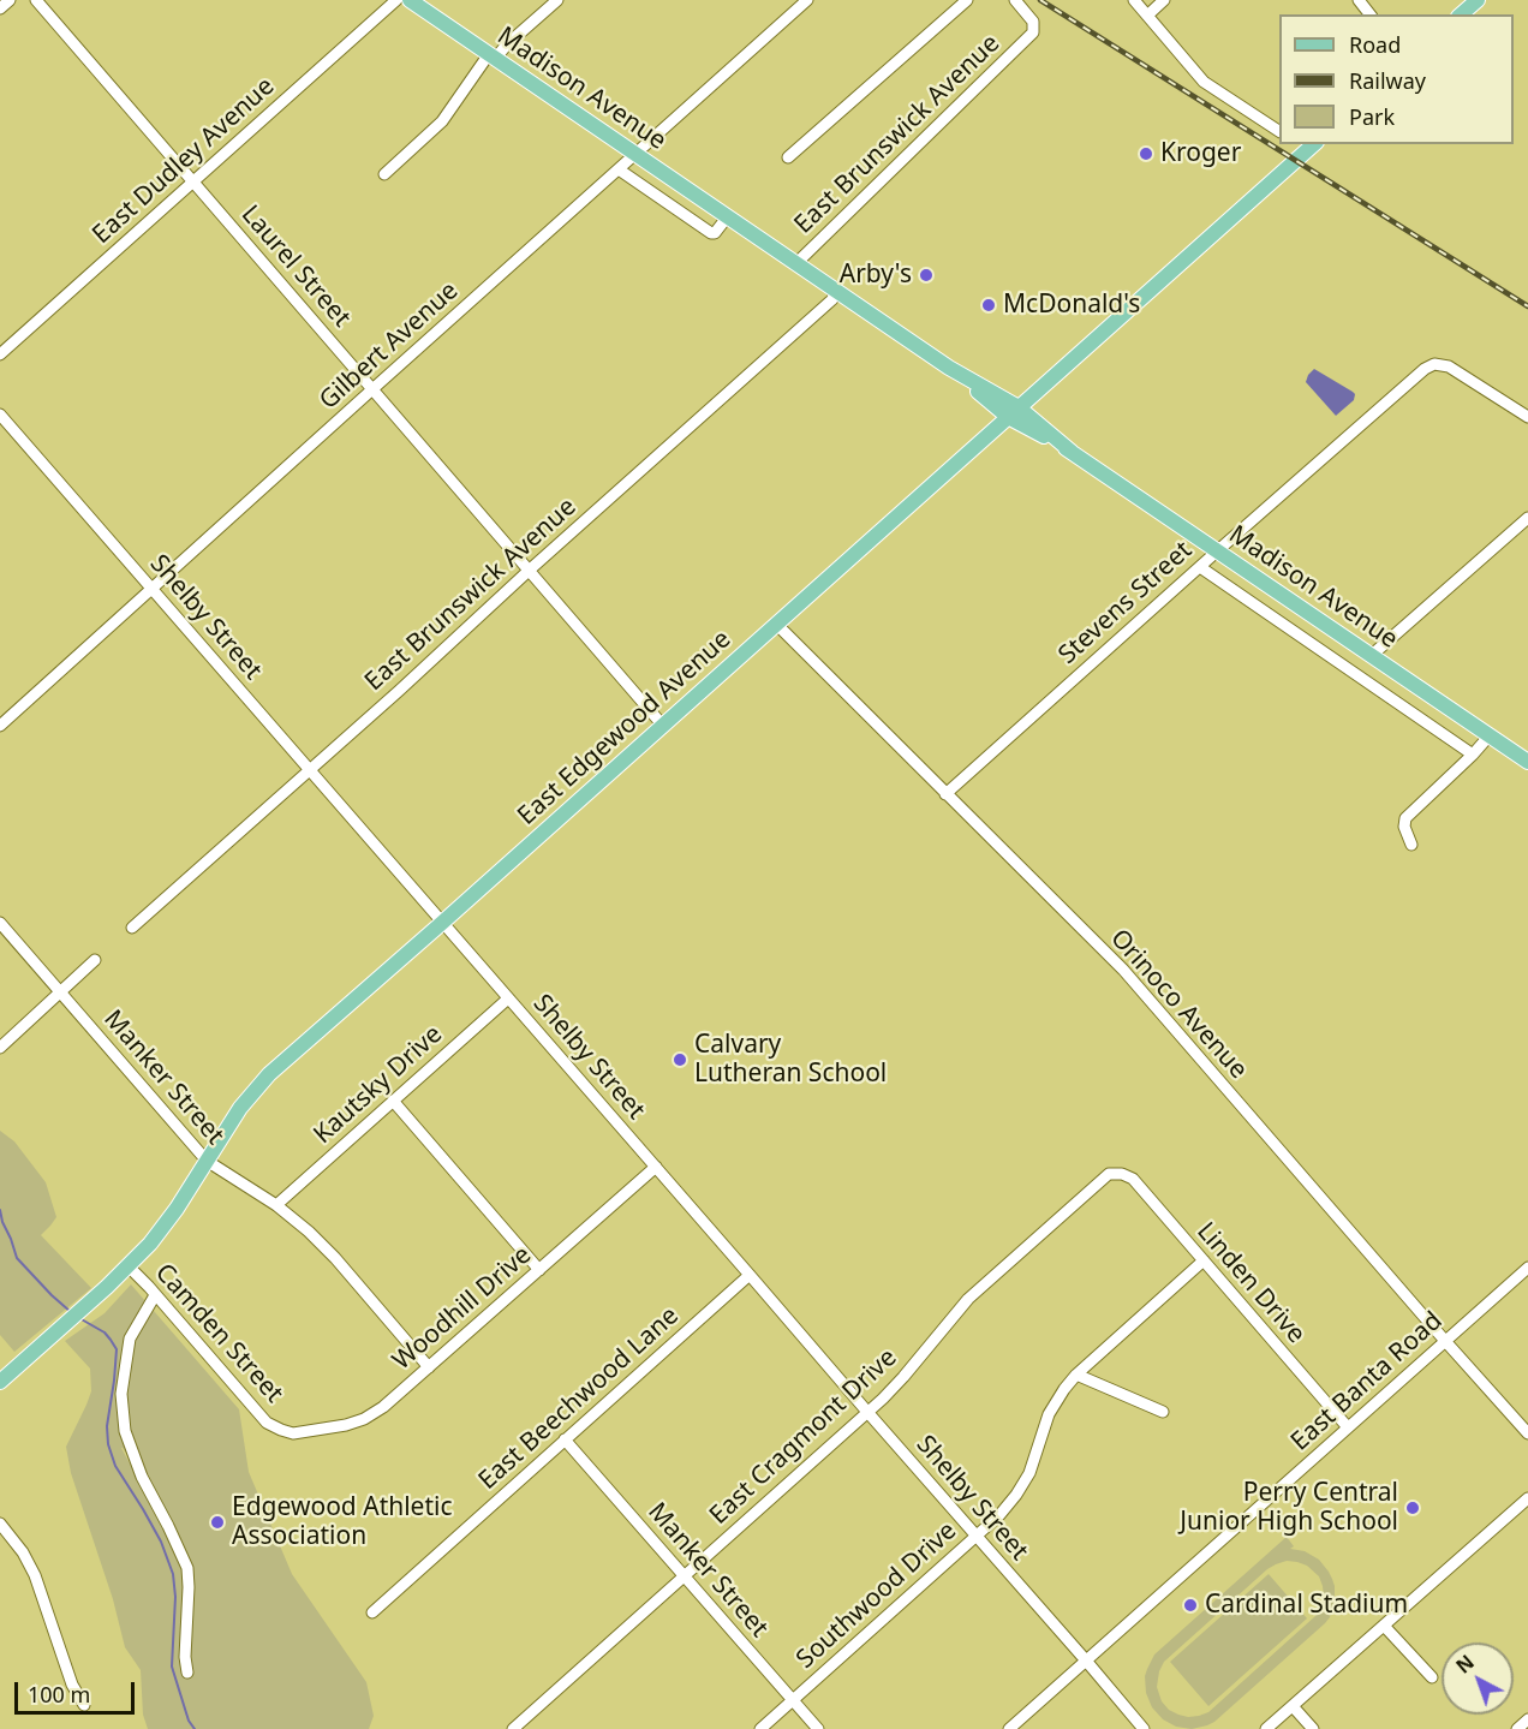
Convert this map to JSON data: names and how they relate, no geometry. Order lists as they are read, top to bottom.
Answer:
{
  "streets": {
    "main road": ["Madison Avenue", "East Edgewood Avenue"],
    "street": [
      "East Brunswick Avenue",
      "East Dudley Avenue",
      "Laurel Street",
      "Gilbert Avenue",
      "Stevens Street",
      "Shelby Street",
      "Orinoco Avenue",
      "Manker Street",
      "Kautsky Drive",
      "Linden Drive",
      "Woodhill Drive",
      "Camden Street",
      "East Banta Road",
      "East Beechwood Lane",
      "East Cragmont Drive",
      "Southwood Drive"
    ]
  },
  "crossings": [
    ["Madison Avenue", "East Brunswick Avenue"],
    ["Madison Avenue", "Gilbert Avenue"],
    ["Madison Avenue", "Stevens Street"],
    ["Madison Avenue", "East Edgewood Avenue"],
    ["East Brunswick Avenue", "Laurel Street"],
    ["East Brunswick Avenue", "Shelby Street"],
    ["East Dudley Avenue", "Laurel Street"],
    ["Laurel Street", "Gilbert Avenue"],
    ["Laurel Street", "East Edgewood Avenue"],
    ["Gilbert Avenue", "Shelby Street"],
    ["Stevens Street", "Orinoco Avenue"],
    ["Shelby Street", "East Edgewood Avenue"],
    ["Shelby Street", "Kautsky Drive"],
    ["Shelby Street", "Woodhill Drive"],
    ["Shelby Street", "East Banta Road"],
    ["Shelby Street", "East Beechwood Lane"],
    ["Shelby Street", "East Cragmont Drive"],
    ["Shelby Street", "Southwood Drive"],
    ["East Edgewood Avenue", "Orinoco Avenue"],
    ["East Edgewood Avenue", "Manker Street"],
    ["East Edgewood Avenue", "Camden Street"],
    ["Orinoco Avenue", "East Banta Road"],
    ["Manker Street", "Kautsky Drive"],
    ["Manker Street", "Woodhill Drive"],
    ["Manker Street", "East Beechwood Lane"],
    ["Manker Street", "East Cragmont Drive"],
    ["Manker Street", "Southwood Drive"],
    ["Linden Drive", "East Banta Road"],
    ["Linden Drive", "East Cragmont Drive"],
    ["Linden Drive", "Southwood Drive"],
    ["Woodhill Drive", "Camden Street"]
  ],
  "places": [
    "Kroger",
    "Arby's",
    "McDonald's",
    "Calvary Lutheran School",
    "Perry Central Junior High School",
    "Edgewood Athletic Association",
    "Cardinal Stadium"
  ],
  "legend": ["Road", "Railway", "Park"],
  "scale_bar": "100 m",
  "north": "top left"
}
